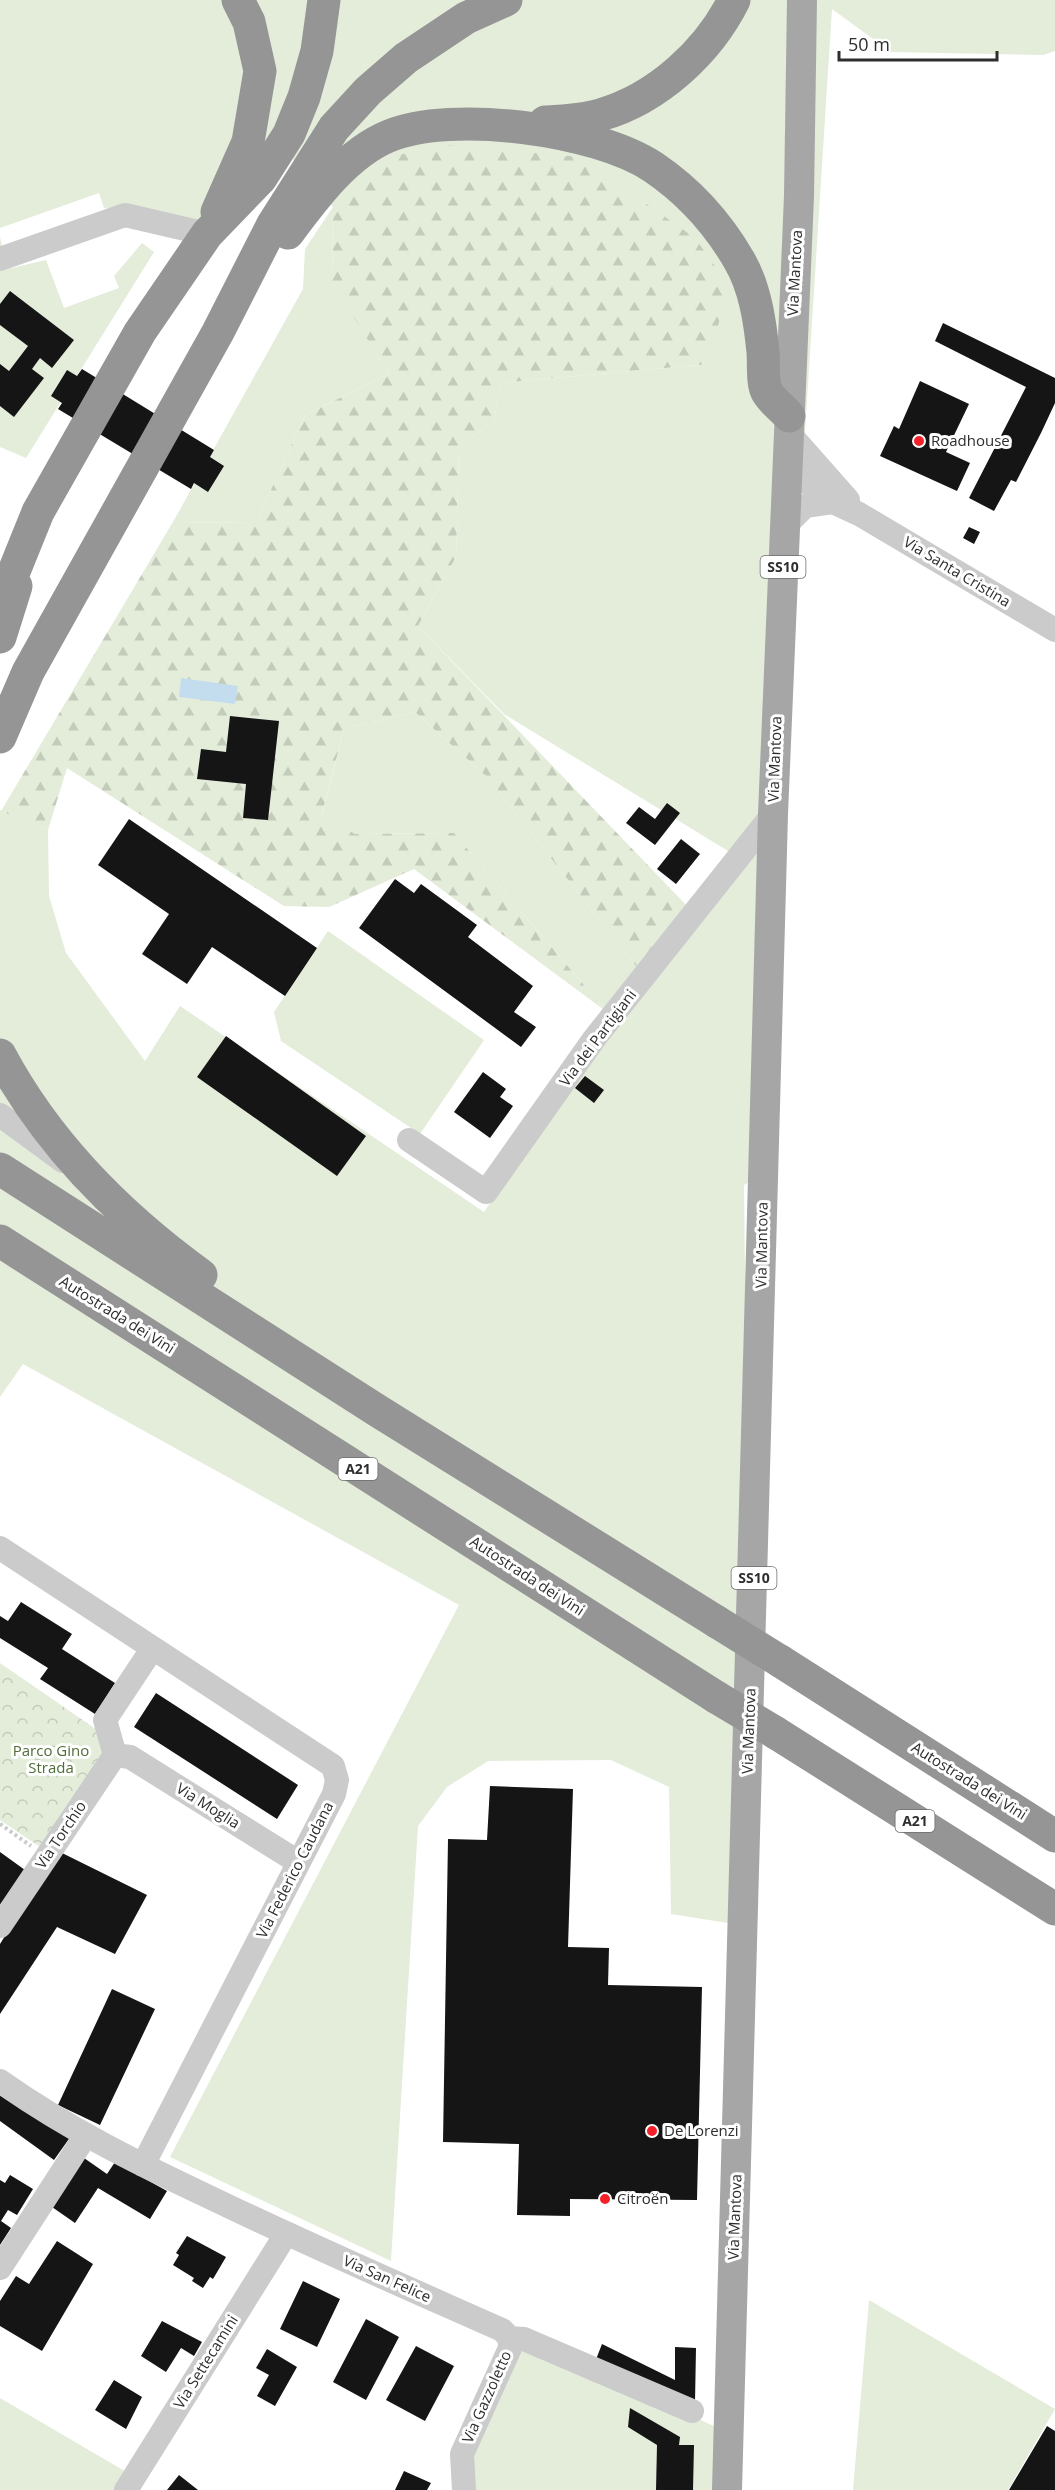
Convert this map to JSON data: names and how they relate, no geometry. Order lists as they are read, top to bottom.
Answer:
{
  "streets": {
    "highway": ["Autostrada dei Vini", "A21"],
    "main road": ["Via Mantova", "SS10"],
    "street": [
      "Via Santa Cristina",
      "Via dei Partigiani",
      "Via Moglia",
      "Via Torchio",
      "Via Federico Caudana",
      "Via San Felice",
      "Via Settecamini",
      "Via Gazzoletto"
    ]
  },
  "crossings": [
    ["Via Mantova", "Via Santa Cristina"],
    ["Via Mantova", "Via dei Partigiani"],
    ["Via Moglia", "Via Torchio"],
    ["Via Moglia", "Via Federico Caudana"],
    ["Via Federico Caudana", "Via San Felice"],
    ["Via San Felice", "Via Settecamini"],
    ["Via San Felice", "Via Gazzoletto"]
  ],
  "parks": ["Parco Gino Strada"],
  "places": ["Roadhouse", "De Lorenzi", "Citroën"],
  "scale_bar": "50 m"
}
